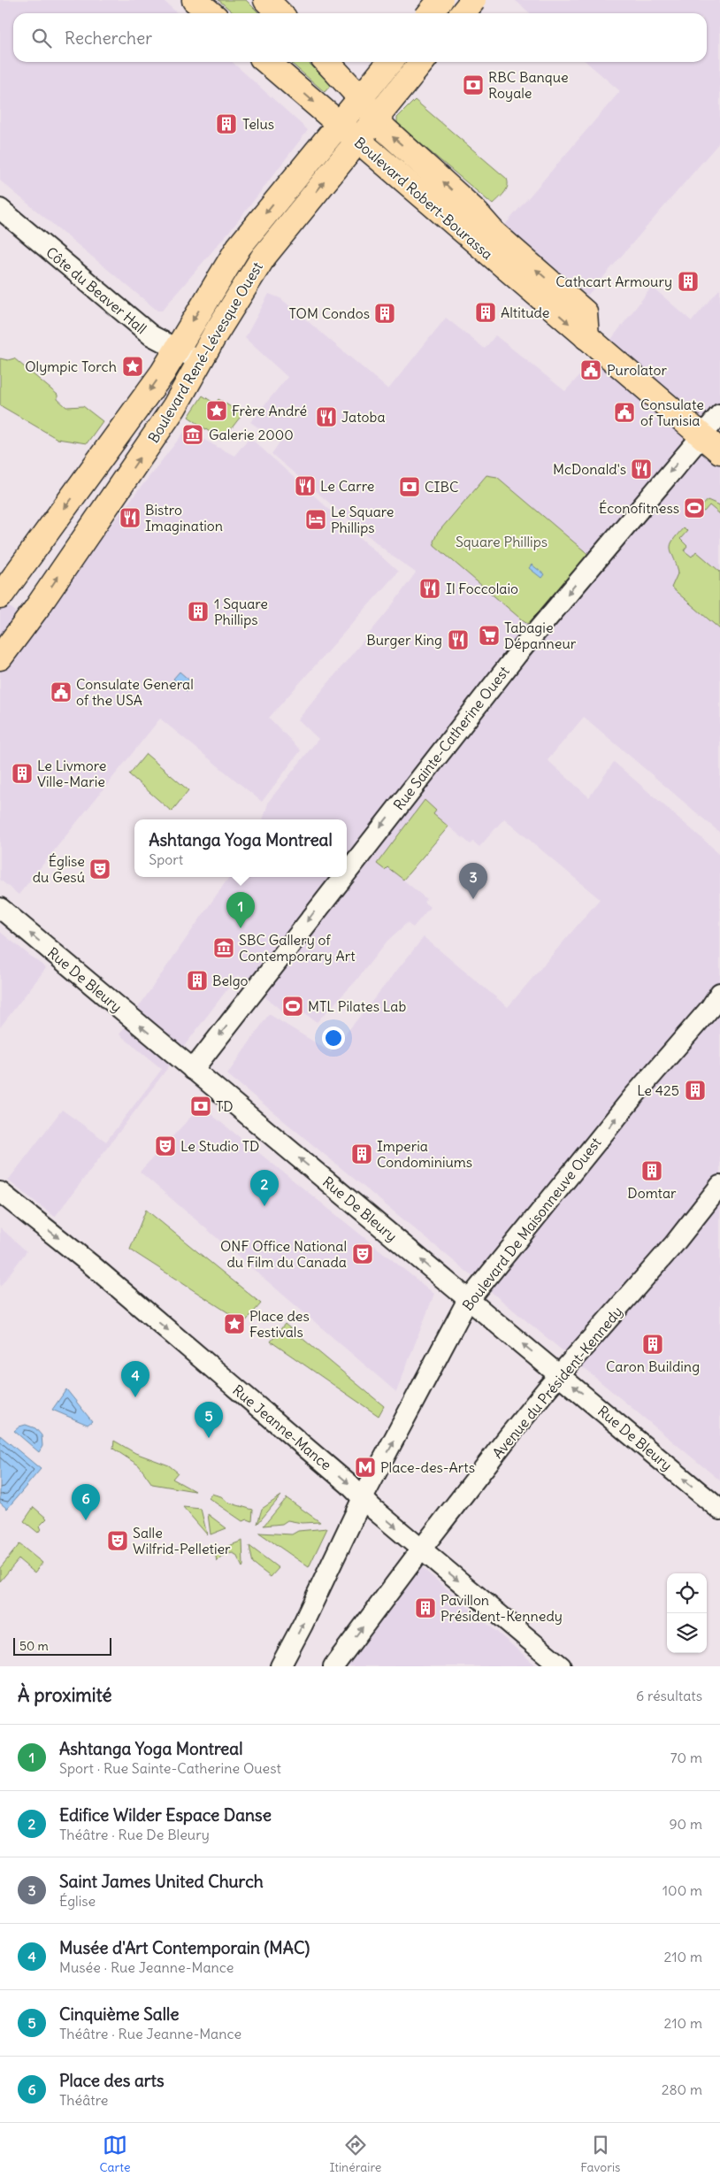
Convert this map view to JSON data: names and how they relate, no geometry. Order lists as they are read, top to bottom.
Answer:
{
  "streets": {
    "main road": ["Boulevard Robert-Bourassa", "Boulevard René-Lévesque Ouest"],
    "street": [
      "Côte du Beaver Hall",
      "Rue Sainte-Catherine Ouest",
      "Rue De Bleury",
      "Boulevard De Maisonneuve Ouest",
      "Avenue du Président-Kennedy",
      "Rue Jeanne-Mance"
    ]
  },
  "crossings": [
    ["Boulevard Robert-Bourassa", "Boulevard René-Lévesque Ouest"],
    ["Boulevard Robert-Bourassa", "Rue Sainte-Catherine Ouest"],
    ["Côte du Beaver Hall", "Boulevard René-Lévesque Ouest"],
    ["Rue Sainte-Catherine Ouest", "Rue De Bleury"],
    ["Rue De Bleury", "Boulevard De Maisonneuve Ouest"],
    ["Rue De Bleury", "Avenue du Président-Kennedy"],
    ["Boulevard De Maisonneuve Ouest", "Rue Jeanne-Mance"],
    ["Avenue du Président-Kennedy", "Rue Jeanne-Mance"]
  ],
  "one_way": [
    "Rue Sainte-Catherine Ouest",
    "Rue De Bleury",
    "Boulevard De Maisonneuve Ouest",
    "Rue Jeanne-Mance"
  ],
  "parks": ["Square Phillips"],
  "places": {
    "bank": ["RBC Banque Royale", "CIBC", "TD"],
    "building": [
      "Telus",
      "Cathcart Armoury",
      "Altitude",
      "TOM Condos",
      "1 Square Phillips",
      "Le Livmore Ville-Marie",
      "Belgo",
      "Le 425",
      "Imperia Condominiums",
      "Domtar",
      "Caron Building",
      "Pavillon Président-Kennedy"
    ],
    "place": ["Olympic Torch", "Frère André", "Place des Festivals"],
    "public building": ["Purolator", "Consulate of Tunisia", "Consulate General of the USA"],
    "restaurant": [
      "Jatoba",
      "McDonald's",
      "Le Carre",
      "Bistro Imagination",
      "Il Foccolaio",
      "Burger King"
    ],
    "museum": ["Galerie 2000", "SBC Gallery of Contemporary Art"],
    "sports": ["Éconofitness", "MTL Pilates Lab"],
    "hotel": ["Le Square Phillips"],
    "supermarket": ["Tabagie Dépanneur"],
    "theatre": [
      "Église du Gesú",
      "Le Studio TD",
      "ONF Office National du Film du Canada",
      "Salle Wilfrid-Pelletier"
    ],
    "metro station": ["Place-des-Arts"]
  },
  "scale_bar": "50 m",
  "page": {
    "search": "Rechercher",
    "popup": ["Ashtanga Yoga Montreal", "Sport"],
    "pins": [
      "3",
      "1",
      "2",
      "4",
      "5",
      "6"
    ],
    "scale": "50 m",
    "heading": ["À proximité", "6 résultats"],
    "list": [
      {
        "mark": "1",
        "name": "Ashtanga Yoga Montreal",
        "note": "Sport · Rue Sainte-Catherine Ouest",
        "value": "70 m"
      },
      {
        "mark": "2",
        "name": "Edifice Wilder Espace Danse",
        "note": "Théâtre · Rue De Bleury",
        "value": "90 m"
      },
      {
        "mark": "3",
        "name": "Saint James United Church",
        "note": "Église",
        "value": "100 m"
      },
      {
        "mark": "4",
        "name": "Musée d'Art Contemporain (MAC)",
        "note": "Musée · Rue Jeanne-Mance",
        "value": "210 m"
      },
      {
        "mark": "5",
        "name": "Cinquième Salle",
        "note": "Théâtre · Rue Jeanne-Mance",
        "value": "210 m"
      },
      {
        "mark": "6",
        "name": "Place des arts",
        "note": "Théâtre",
        "value": "280 m"
      }
    ],
    "nav": ["Carte", "Itinéraire", "Favoris"]
  }
}
